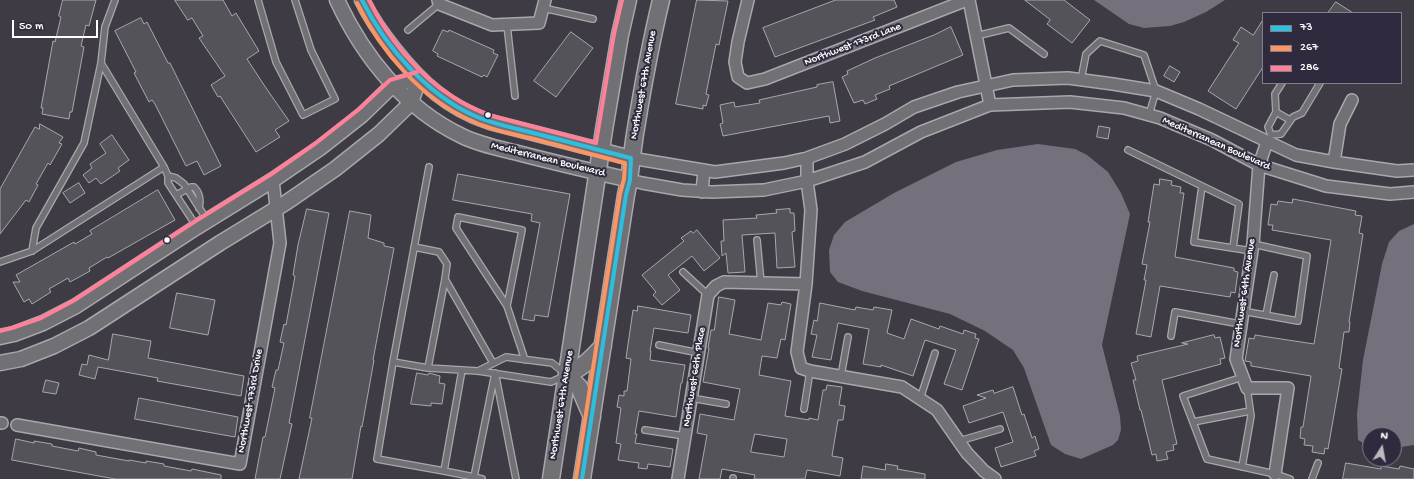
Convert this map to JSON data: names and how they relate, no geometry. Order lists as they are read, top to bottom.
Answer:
{
  "streets": {
    "main road": ["Northwest 67th Avenue"],
    "street": [
      "Northwest 173rd Lane",
      "Mediterranean Boulevard",
      "Northwest 64th Avenue",
      "Northwest 66th Place",
      "Northwest 173rd Drive"
    ]
  },
  "crossings": [
    ["Northwest 67th Avenue", "Mediterranean Boulevard"],
    ["Mediterranean Boulevard", "Northwest 64th Avenue"]
  ],
  "lines": ["transit line 73", "transit line 286", "transit line 267"],
  "legend": ["73", "267", "286"],
  "scale_bar": "50 m",
  "north": "top"
}
